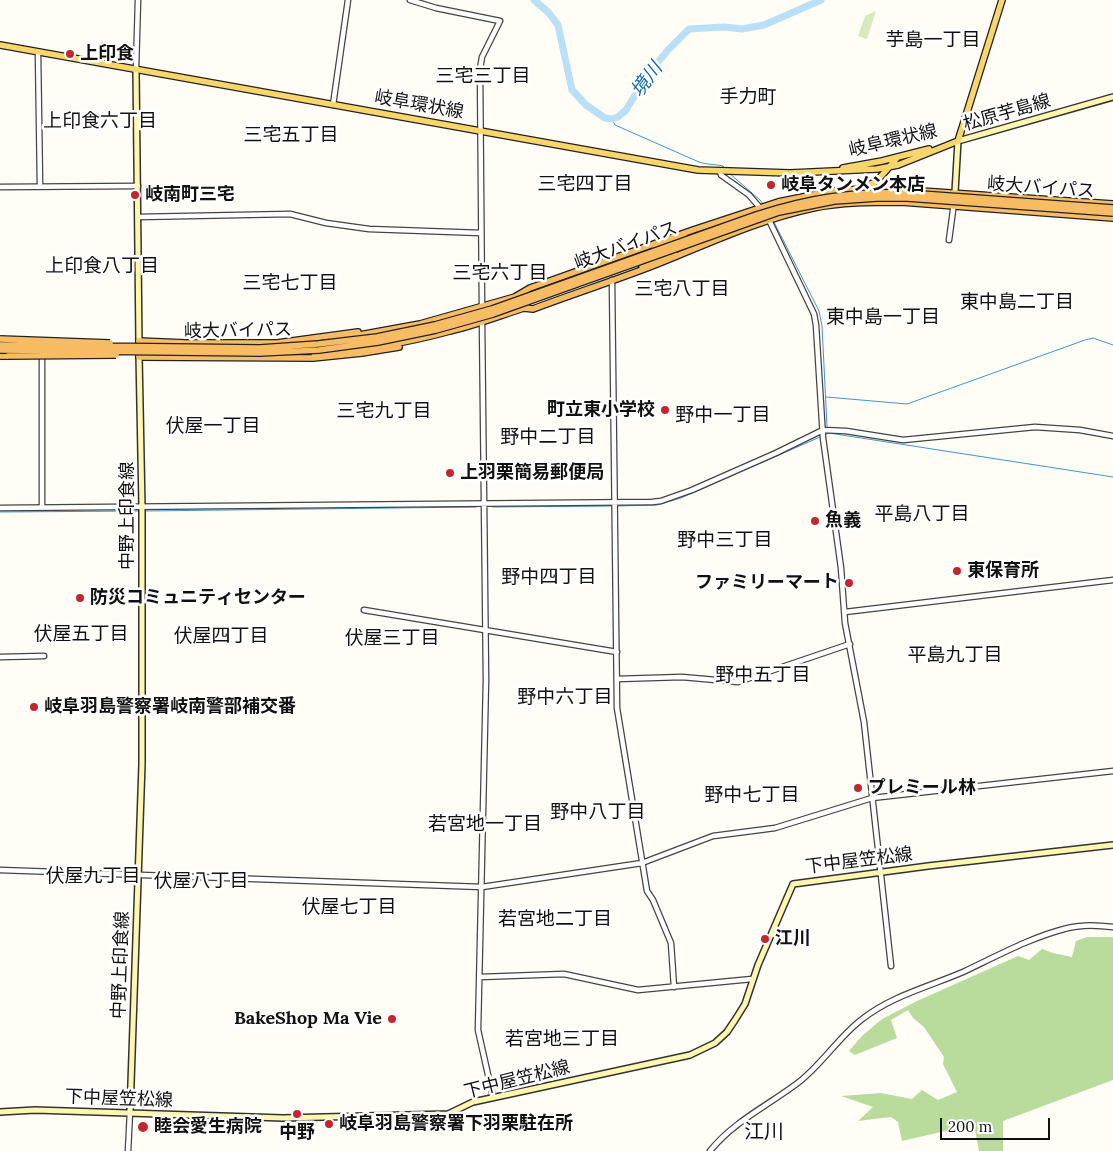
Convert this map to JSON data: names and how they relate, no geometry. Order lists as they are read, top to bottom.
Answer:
{
  "streets": {
    "highway": ["岐大バイパス"],
    "main road": [
      "岐阜環状線",
      "松原芋島線",
      "中野上印食線",
      "下中屋笠松線"
    ]
  },
  "crossings": [
    ["岐阜環状線", "松原芋島線"],
    ["岐阜環状線", "中野上印食線"],
    ["中野上印食線", "下中屋笠松線"]
  ],
  "districts": [
    "芋島一丁目",
    "三宅三丁目",
    "手力町",
    "上印食六丁目",
    "三宅五丁目",
    "三宅四丁目",
    "上印食八丁目",
    "三宅六丁目",
    "三宅七丁目",
    "三宅八丁目",
    "東中島二丁目",
    "東中島一丁目",
    "三宅九丁目",
    "野中一丁目",
    "伏屋一丁目",
    "野中二丁目",
    "平島八丁目",
    "野中三丁目",
    "野中四丁目",
    "伏屋五丁目",
    "伏屋四丁目",
    "伏屋三丁目",
    "平島九丁目",
    "野中五丁目",
    "野中六丁目",
    "野中七丁目",
    "野中八丁目",
    "若宮地一丁目",
    "伏屋九丁目",
    "伏屋八丁目",
    "伏屋七丁目",
    "若宮地二丁目",
    "若宮地三丁目",
    "江川"
  ],
  "water": ["境川"],
  "places": [
    "上印食",
    "岐阜タンメン本店",
    "岐南町三宅",
    "町立東小学校",
    "上羽栗簡易郵便局",
    "魚義",
    "東保育所",
    "ファミリーマート",
    "防災コミュニティセンター",
    "岐阜羽島警察署岐南警部補交番",
    "プレミール林",
    "江川",
    "BakeShop Ma Vie",
    "中野",
    "岐阜羽島警察署下羽栗駐在所",
    "睦会愛生病院"
  ],
  "scale_bar": "200 m"
}
